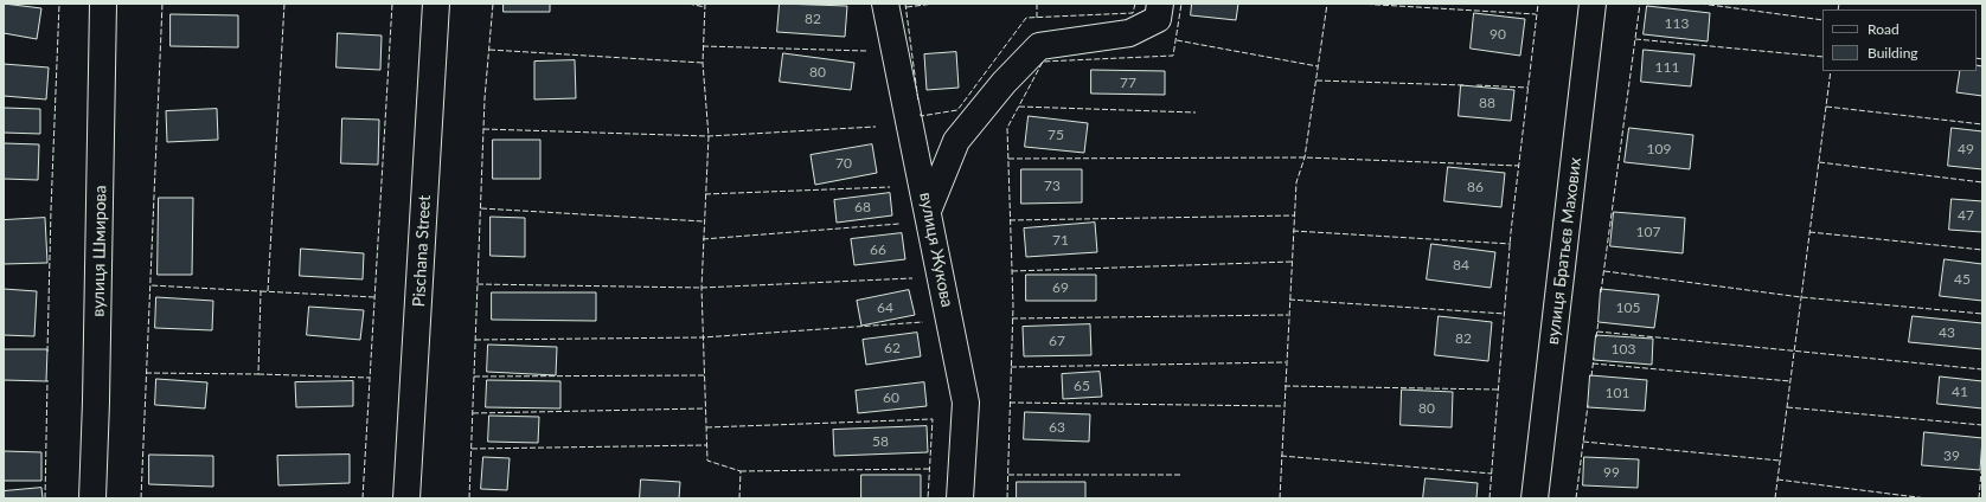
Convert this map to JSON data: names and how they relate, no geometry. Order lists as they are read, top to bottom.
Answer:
{
  "streets": {
    "street": [
      "вулиця Жукова",
      "вулиця Шмирова",
      "Pischana Street",
      "вулиця Братьєв Махових"
    ]
  },
  "house_numbers": [
    "82",
    "113",
    "90",
    "111",
    "80",
    "77",
    "88",
    "75",
    "109",
    "49",
    "70",
    "73",
    "86",
    "68",
    "47",
    "107",
    "71",
    "66",
    "84",
    "45",
    "69",
    "64",
    "105",
    "43",
    "82",
    "67",
    "62",
    "103",
    "65",
    "41",
    "101",
    "60",
    "80",
    "63",
    "58",
    "39",
    "99"
  ],
  "legend": ["Road", "Building"]
}
